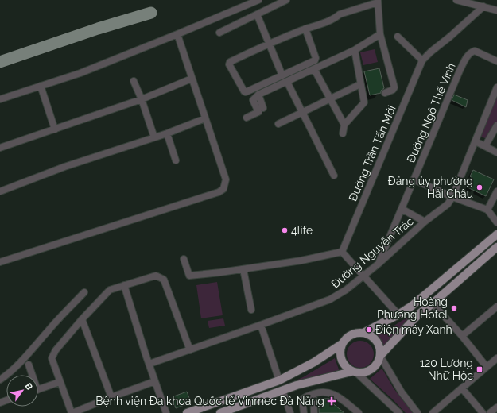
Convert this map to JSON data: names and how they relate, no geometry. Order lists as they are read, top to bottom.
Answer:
{
  "streets": {
    "street": ["Đường Ngô Thế Vinh", "Đường Trần Tấn Mới", "Đường Nguyễn Trác"]
  },
  "crossings": [
    ["Đường Ngô Thế Vinh", "Đường Nguyễn Trác"]
  ],
  "places": {
    "other": [
      "Đảng ủy phường Hải Châu",
      "4life",
      "Hoàng Phương Hotel",
      "Điện máy Xanh"
    ],
    "transit": ["120 Lương Nhữ Hộc"],
    "health": ["Bệnh viện Đa khoa Quốc tế Vinmec Đà Nẵng"]
  },
  "north": "top right"
}
